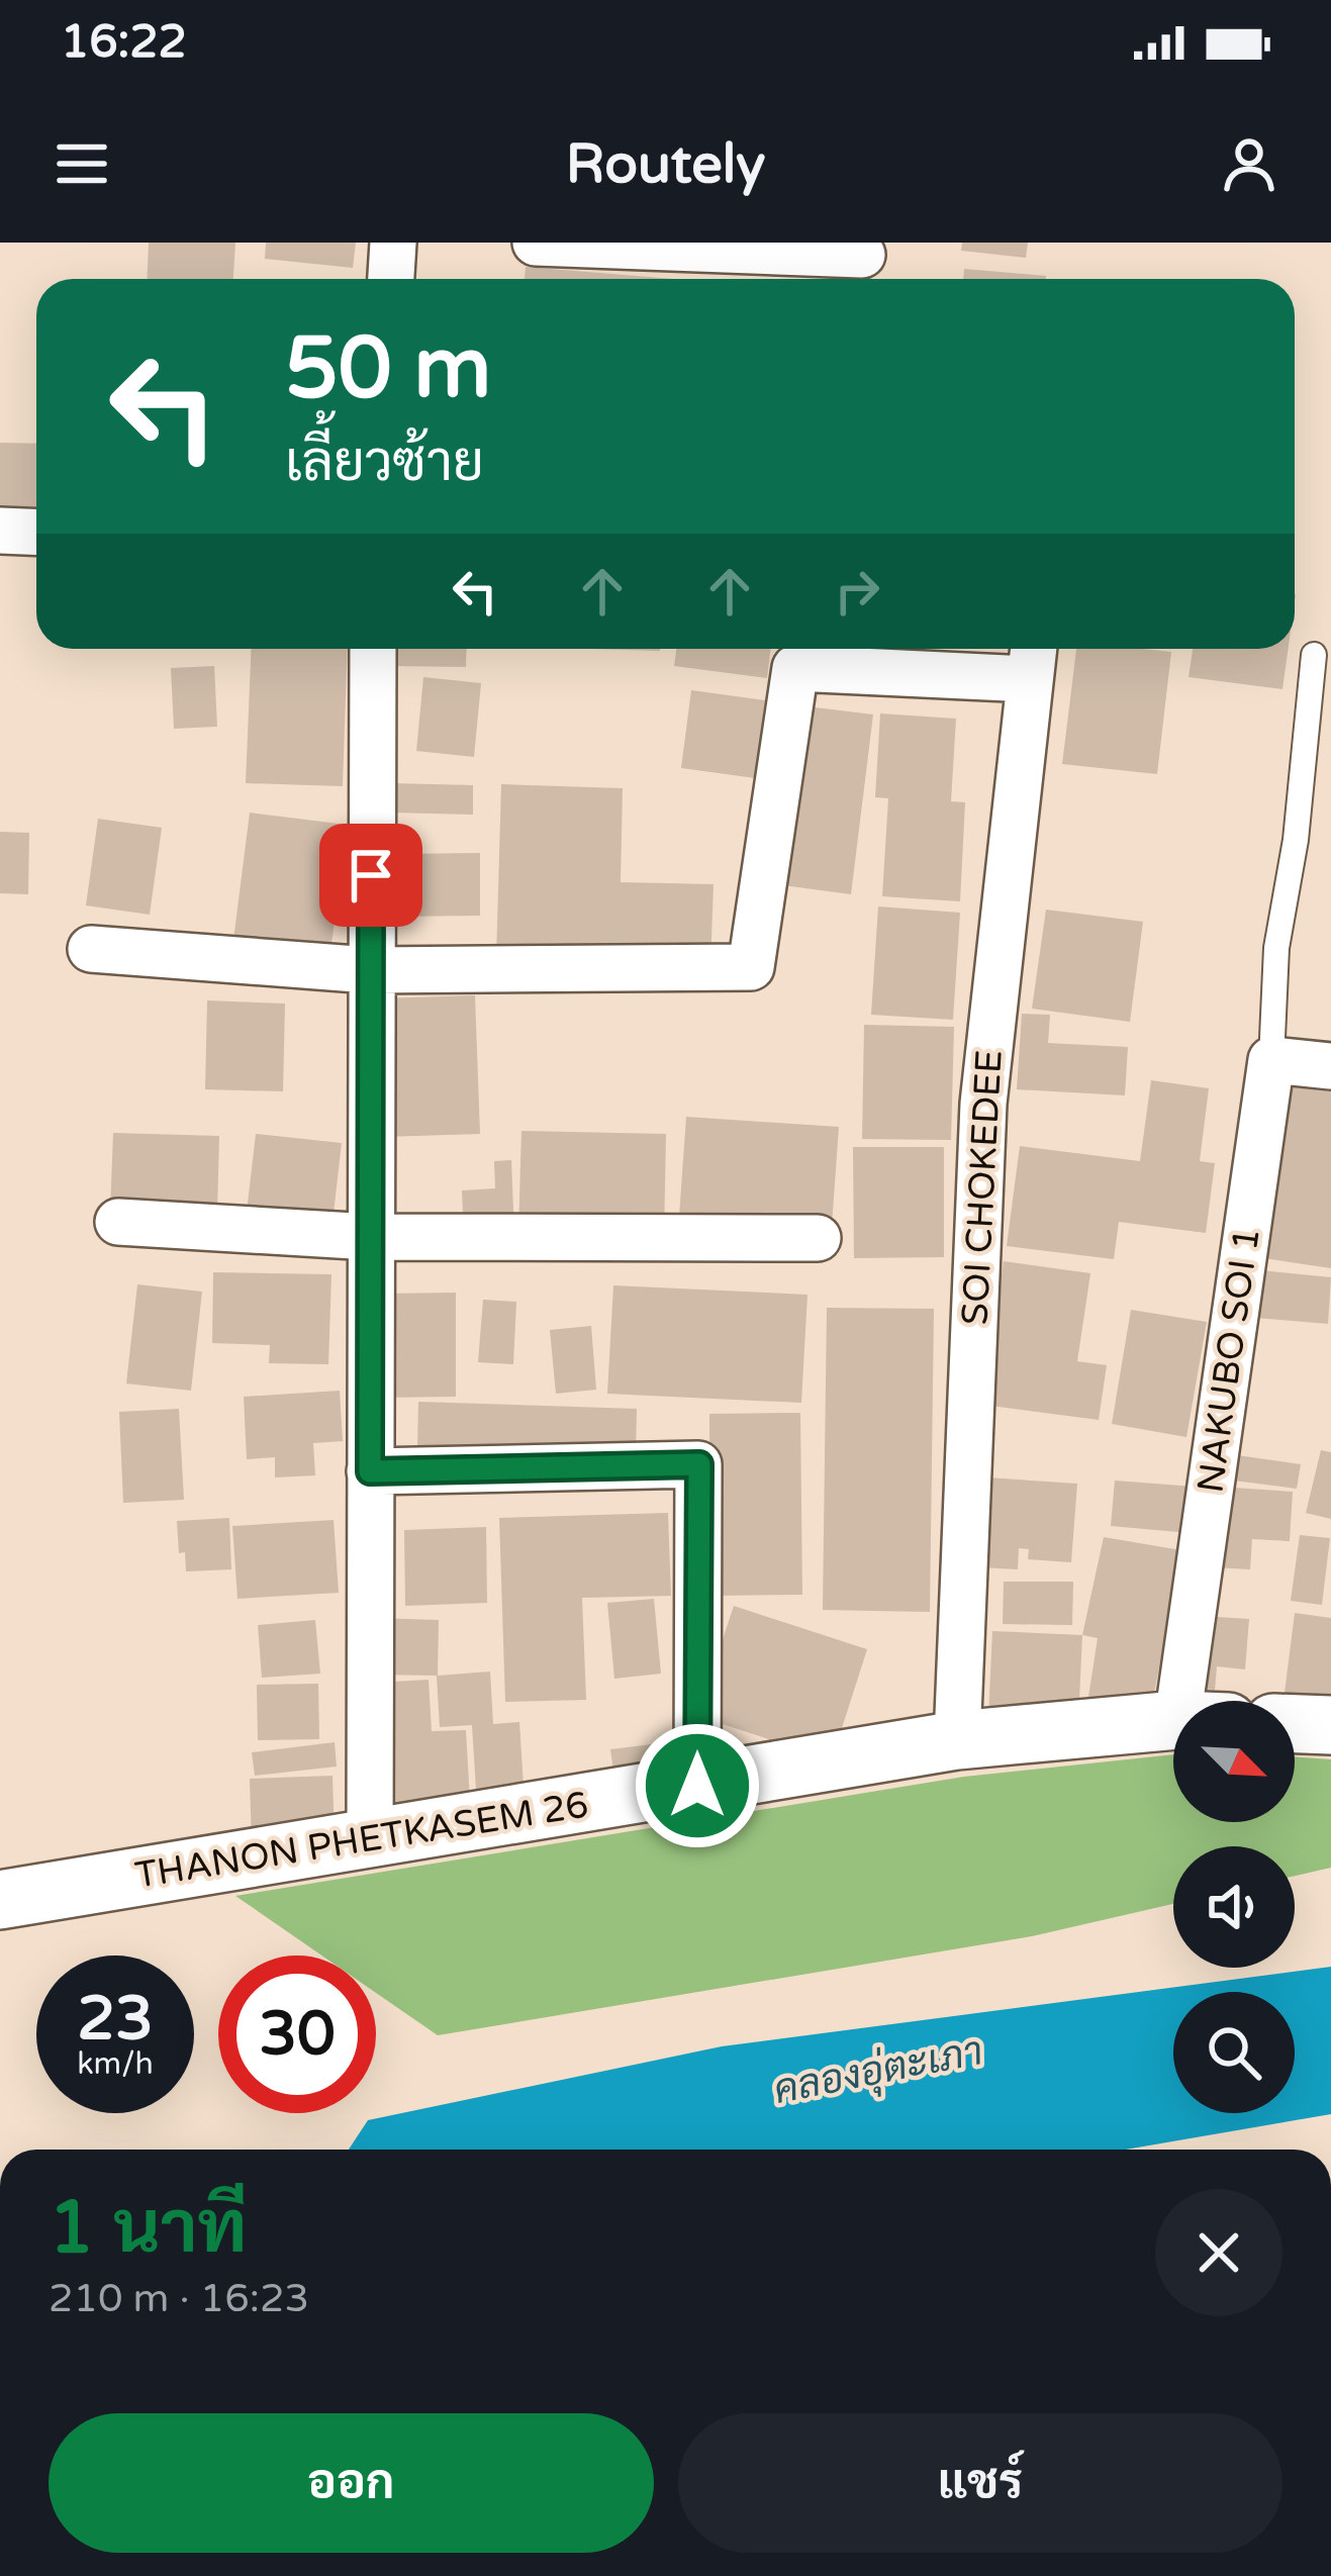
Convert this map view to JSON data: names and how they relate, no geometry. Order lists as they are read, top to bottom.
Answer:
{
  "streets": {
    "street": ["SOI CHOKEDEE", "NAKUBO SOI 1", "THANON PHETKASEM 26"]
  },
  "crossings": [
    ["SOI CHOKEDEE", "THANON PHETKASEM 26"]
  ],
  "water": ["คลองอุ่ตะเภา"],
  "north": "bottom right",
  "page": {
    "status": "16:22",
    "header": "Routely",
    "turn": ["50 m", "เลี้ยวซ้าย"],
    "speed": "23 km/h",
    "limit": "30",
    "heading": ["1 นาที", "210 m · 16:23"],
    "buttons": ["ออก", "แชร์"]
  }
}
